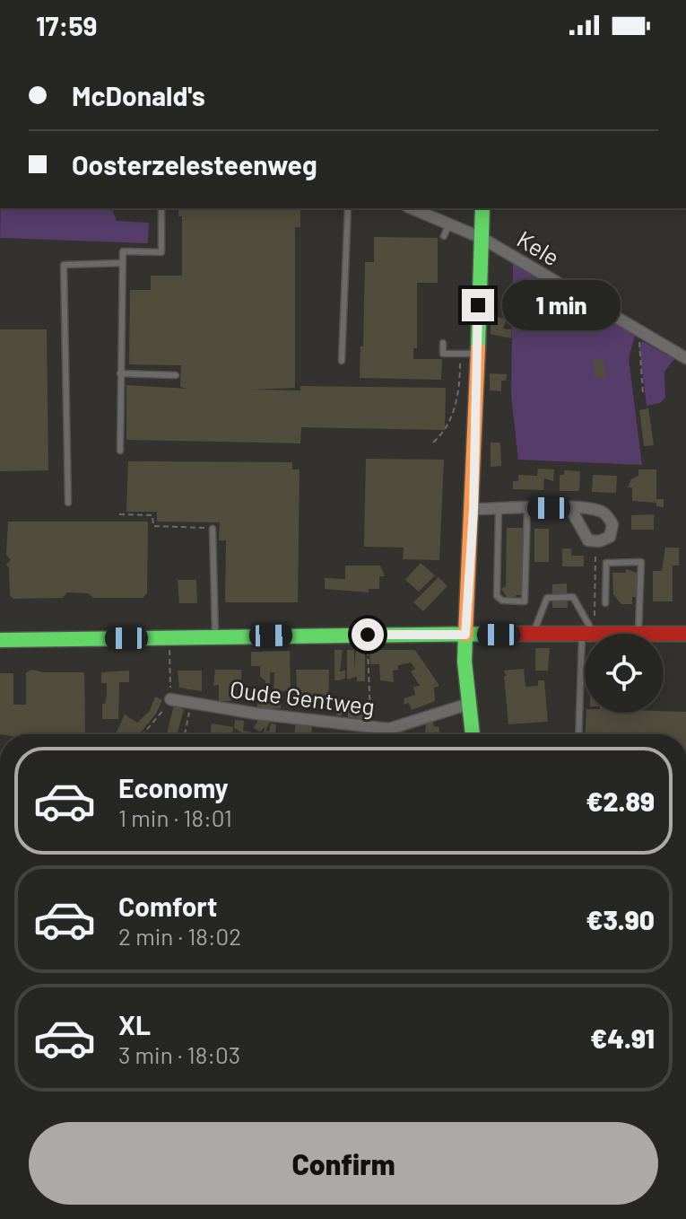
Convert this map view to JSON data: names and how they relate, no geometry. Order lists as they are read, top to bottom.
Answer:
{
  "streets": {
    "street": ["Kele", "Oude Gentweg"]
  },
  "page": {
    "status": "17:59",
    "banner": ["McDonald's", "Oosterzelesteenweg"],
    "bubble": "1 min",
    "list": [
      {
        "name": "Economy",
        "note": "1 min · 18:01",
        "value": "€2.89"
      },
      {
        "name": "Comfort",
        "note": "2 min · 18:02",
        "value": "€3.90"
      },
      {
        "name": "XL",
        "note": "3 min · 18:03",
        "value": "€4.91"
      }
    ],
    "buttons": "Confirm"
  }
}
